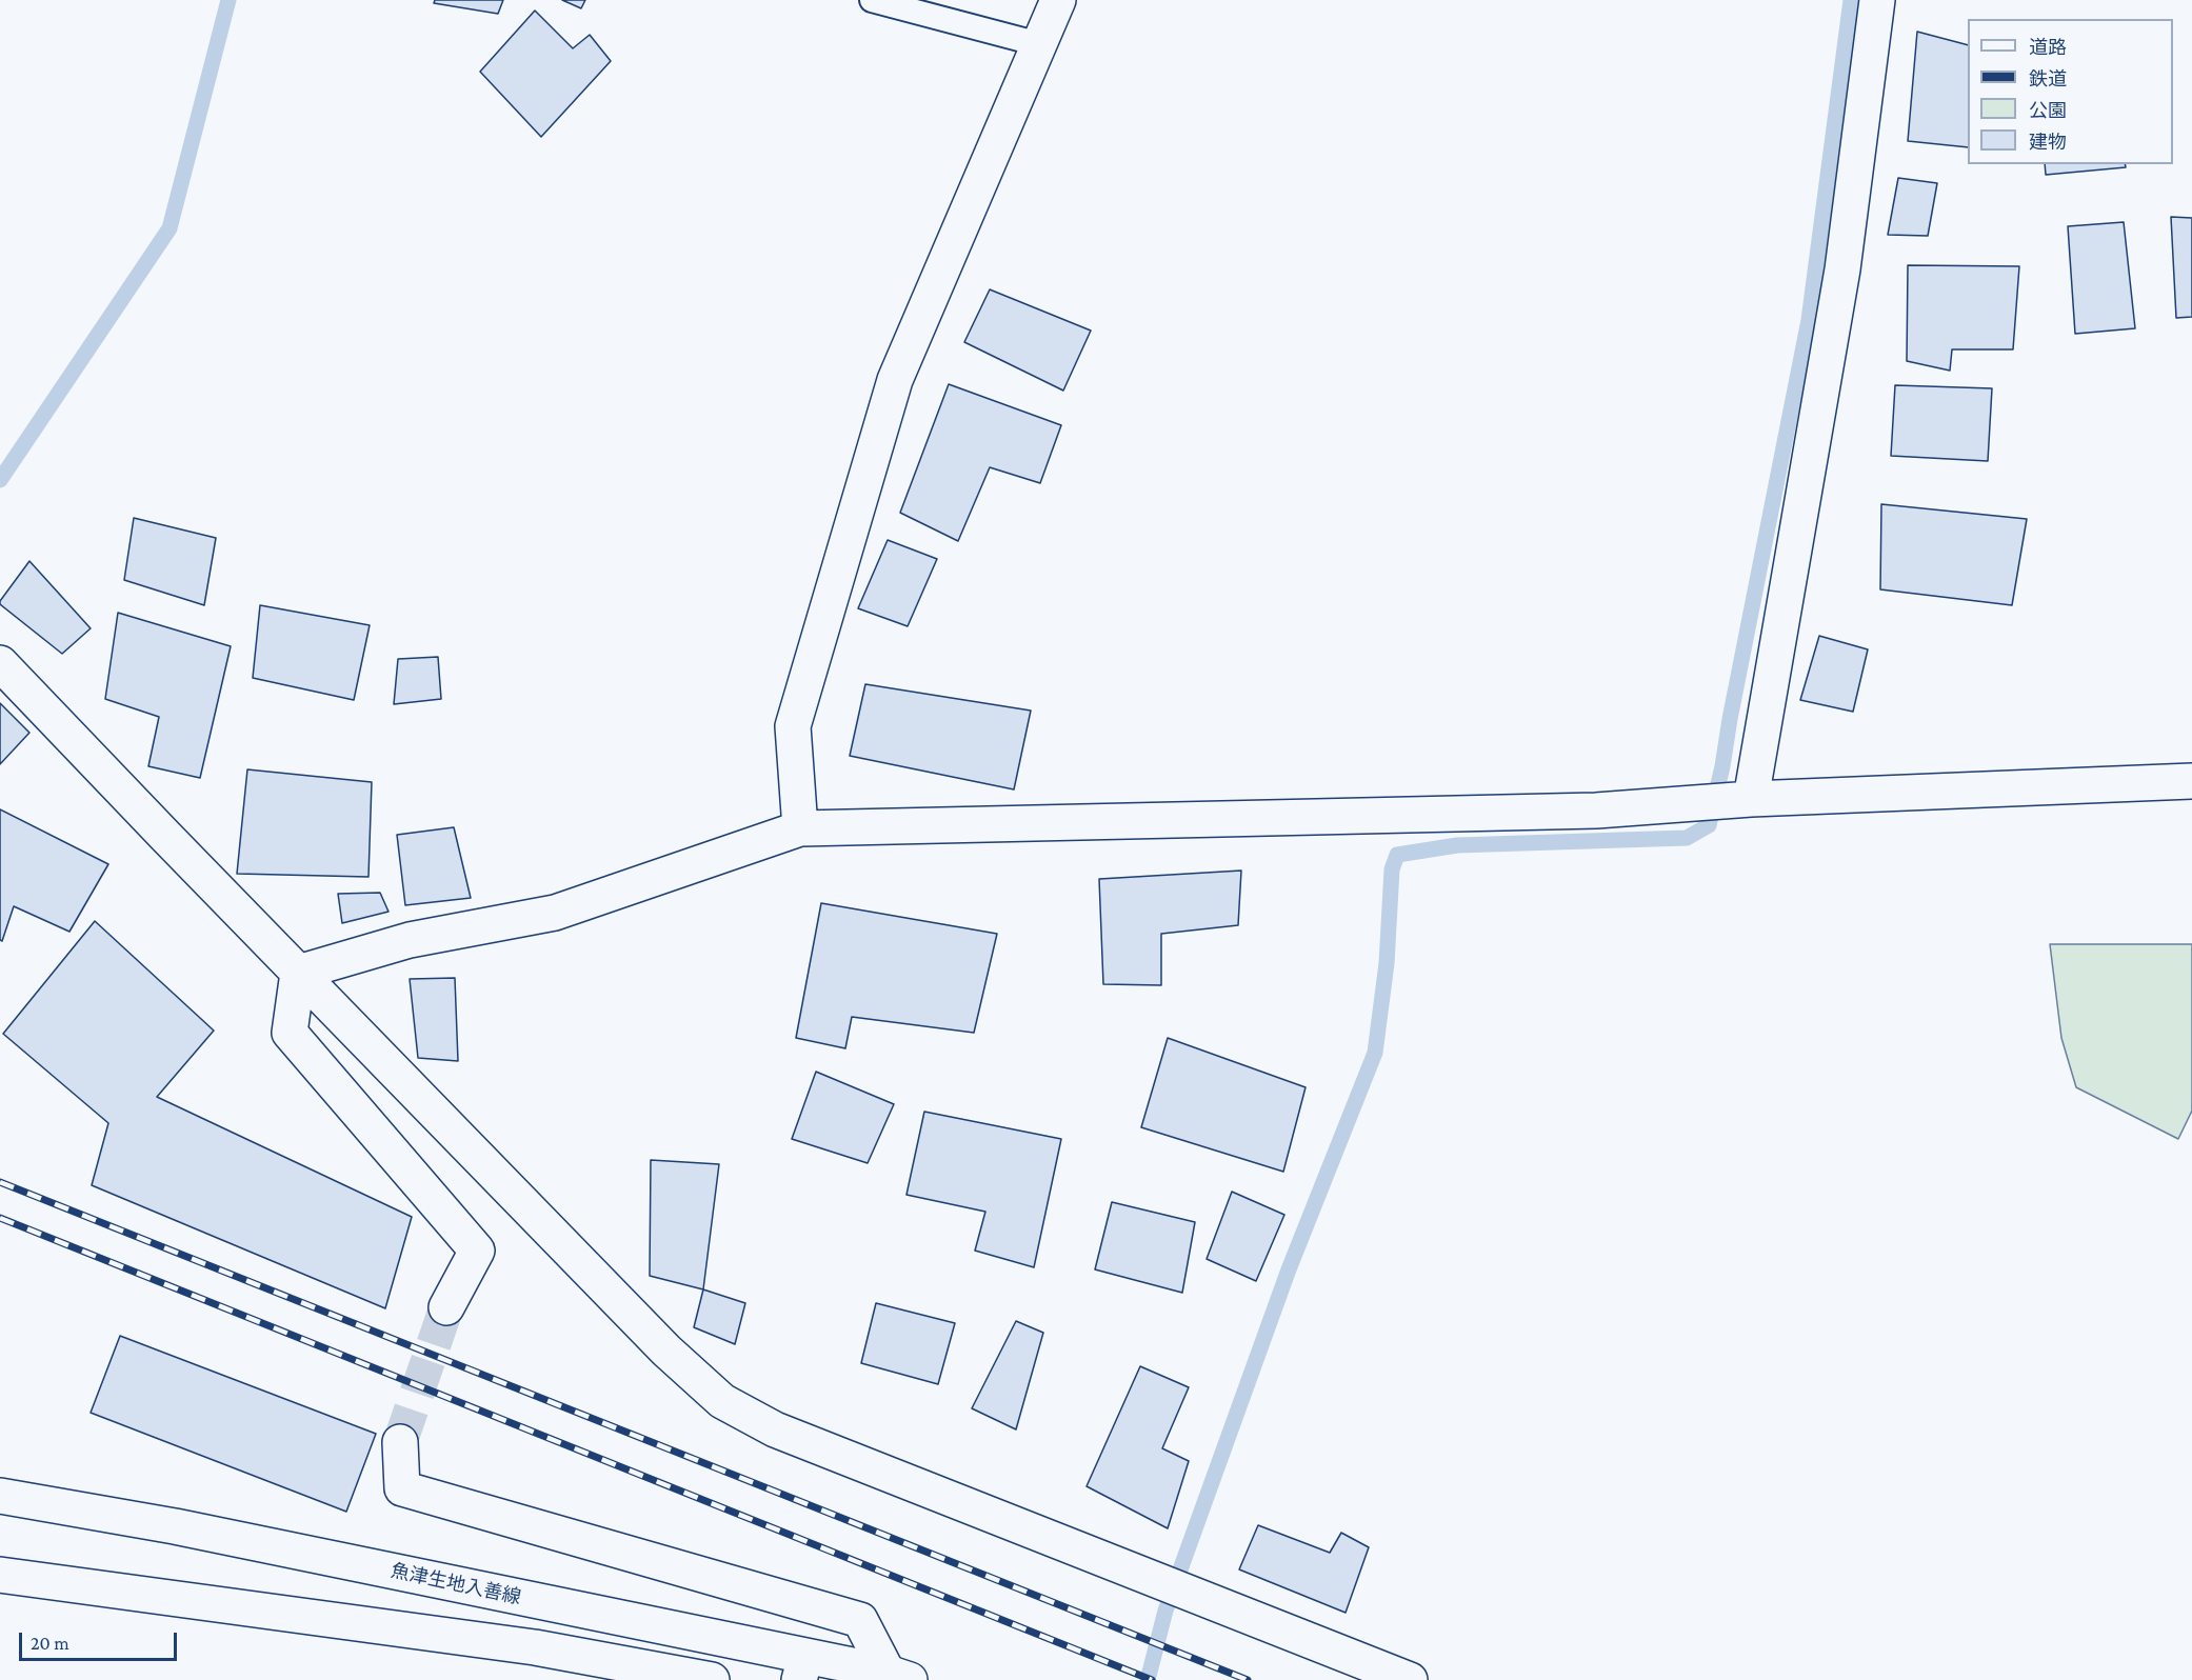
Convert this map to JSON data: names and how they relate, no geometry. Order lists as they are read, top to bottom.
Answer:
{
  "streets": {
    "street": ["魚津生地入善線"]
  },
  "legend": [
    "道路",
    "鉄道",
    "公園",
    "建物"
  ],
  "scale_bar": "20 m"
}
